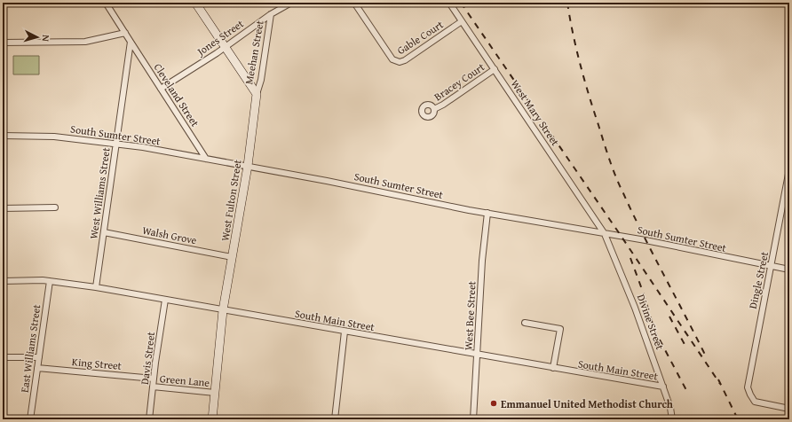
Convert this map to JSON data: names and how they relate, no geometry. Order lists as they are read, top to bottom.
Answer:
{
  "streets": {
    "street": [
      "Jones Street",
      "Gable Court",
      "Meehan Street",
      "Bracey Court",
      "Cleveland Street",
      "West Mary Street",
      "South Sumter Street",
      "West Williams Street",
      "West Fulton Street",
      "Walsh Grove",
      "Dingle Street",
      "West Bee Street",
      "South Main Street",
      "Divine Street",
      "East Williams Street",
      "Davis Street",
      "King Street",
      "Green Lane"
    ]
  },
  "crossings": [
    ["Jones Street", "Meehan Street"],
    ["Jones Street", "Cleveland Street"],
    ["Gable Court", "West Mary Street"],
    ["Meehan Street", "West Fulton Street"],
    ["Bracey Court", "West Mary Street"],
    ["Cleveland Street", "South Sumter Street"],
    ["Cleveland Street", "West Williams Street"],
    ["West Mary Street", "South Sumter Street"],
    ["West Mary Street", "Divine Street"],
    ["South Sumter Street", "West Williams Street"],
    ["South Sumter Street", "West Fulton Street"],
    ["South Sumter Street", "Dingle Street"],
    ["South Sumter Street", "West Bee Street"],
    ["South Sumter Street", "Divine Street"],
    ["West Williams Street", "Walsh Grove"],
    ["West Williams Street", "South Main Street"],
    ["West Fulton Street", "Walsh Grove"],
    ["West Fulton Street", "South Main Street"],
    ["West Fulton Street", "Green Lane"],
    ["West Bee Street", "South Main Street"],
    ["South Main Street", "Divine Street"],
    ["South Main Street", "East Williams Street"],
    ["South Main Street", "Davis Street"],
    ["East Williams Street", "King Street"],
    ["Davis Street", "King Street"],
    ["Davis Street", "Green Lane"]
  ],
  "places": ["Emmanuel United Methodist Church"],
  "north": "right"
}
